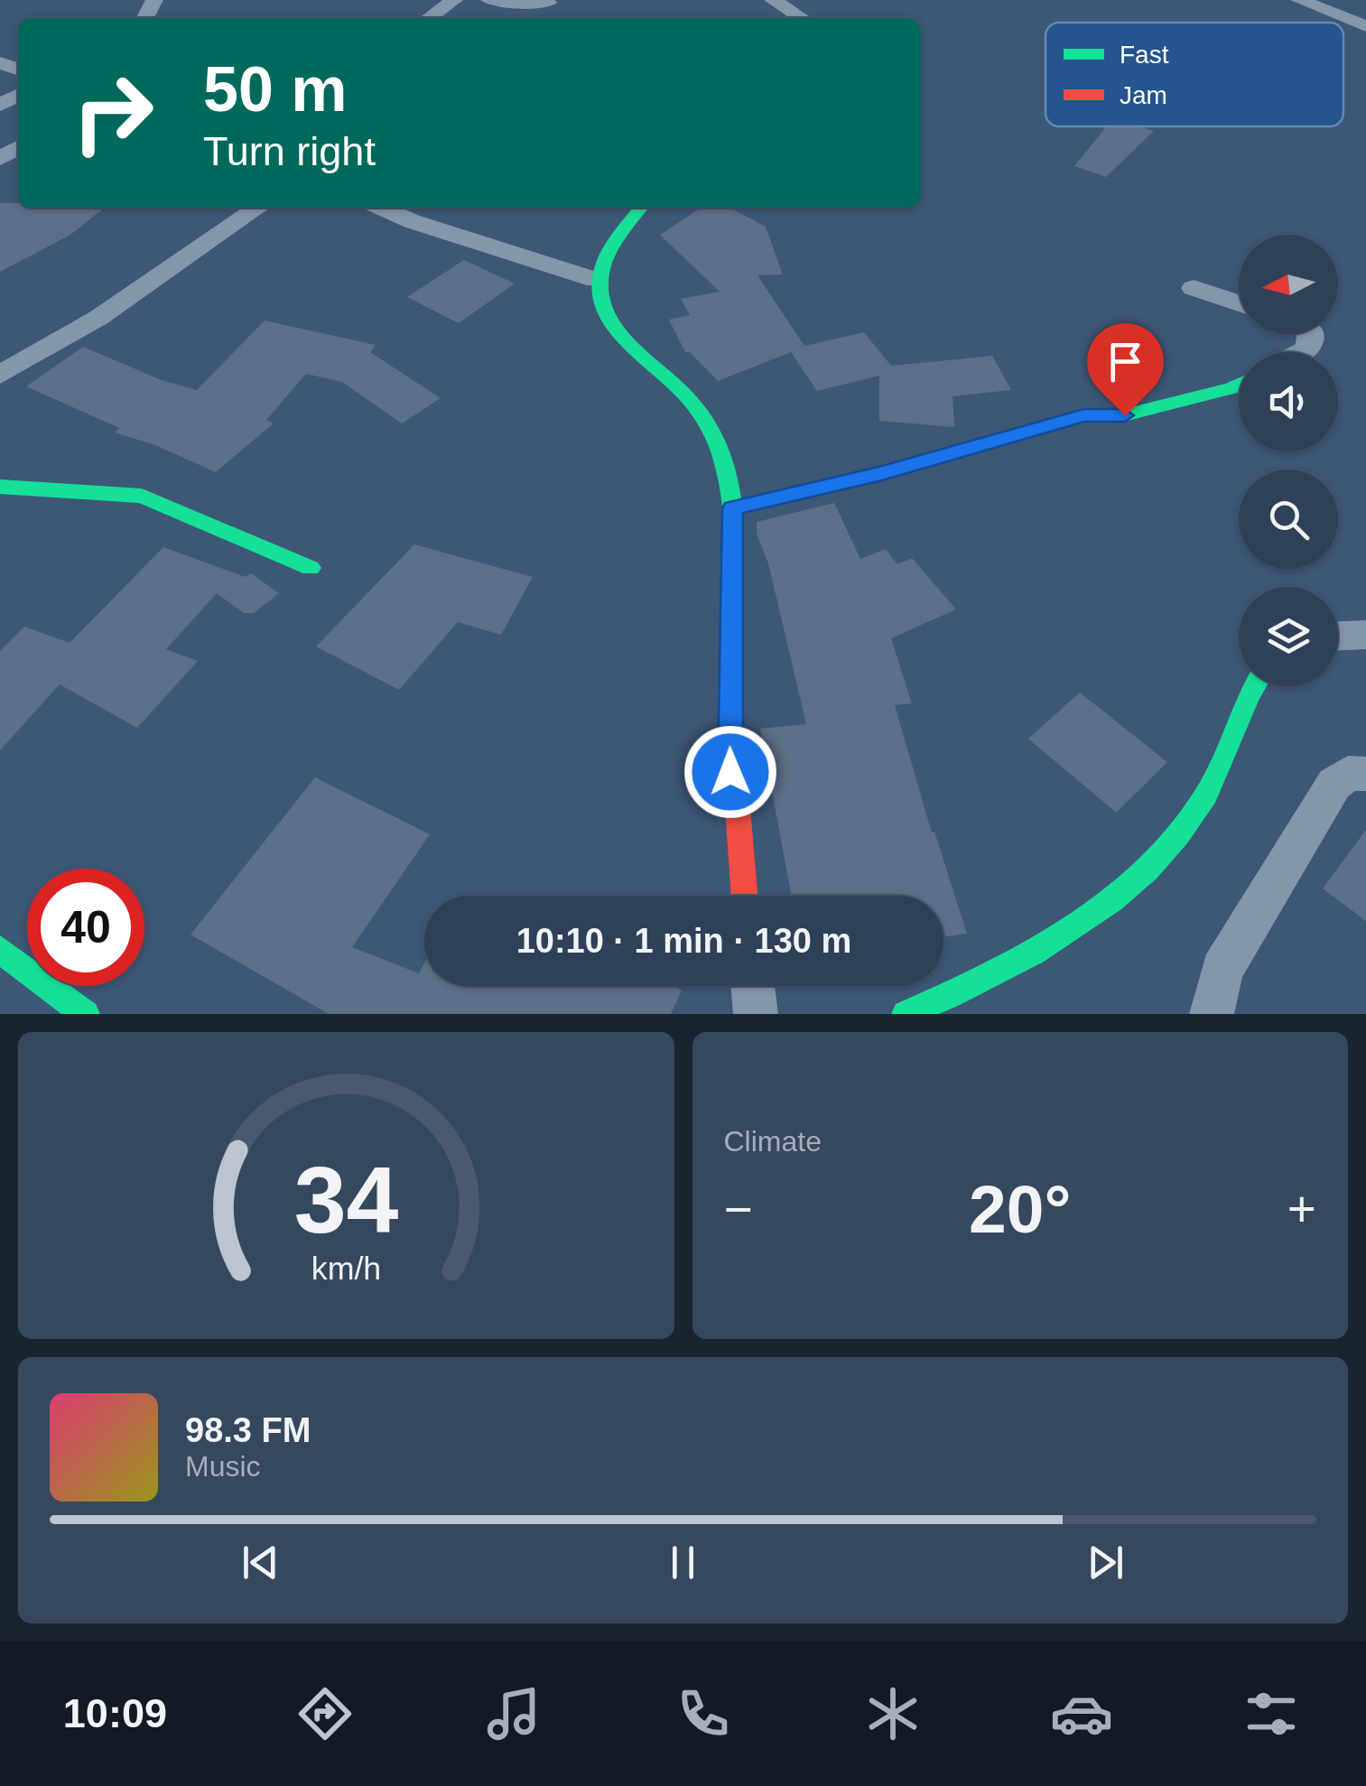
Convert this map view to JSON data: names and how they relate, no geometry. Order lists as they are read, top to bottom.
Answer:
{
  "legend": ["Fast", "Jam"],
  "north": "left",
  "page": {
    "turn": ["50 m", "Turn right"],
    "limit": "40",
    "trip": "10:10 · 1 min · 130 m",
    "tile": "Climate",
    "heat": ["−", "20°", "+"],
    "song": ["98.3 FM", "Music"],
    "tabs": "10:09",
    "gauge": ["34", "km/h"]
  }
}
